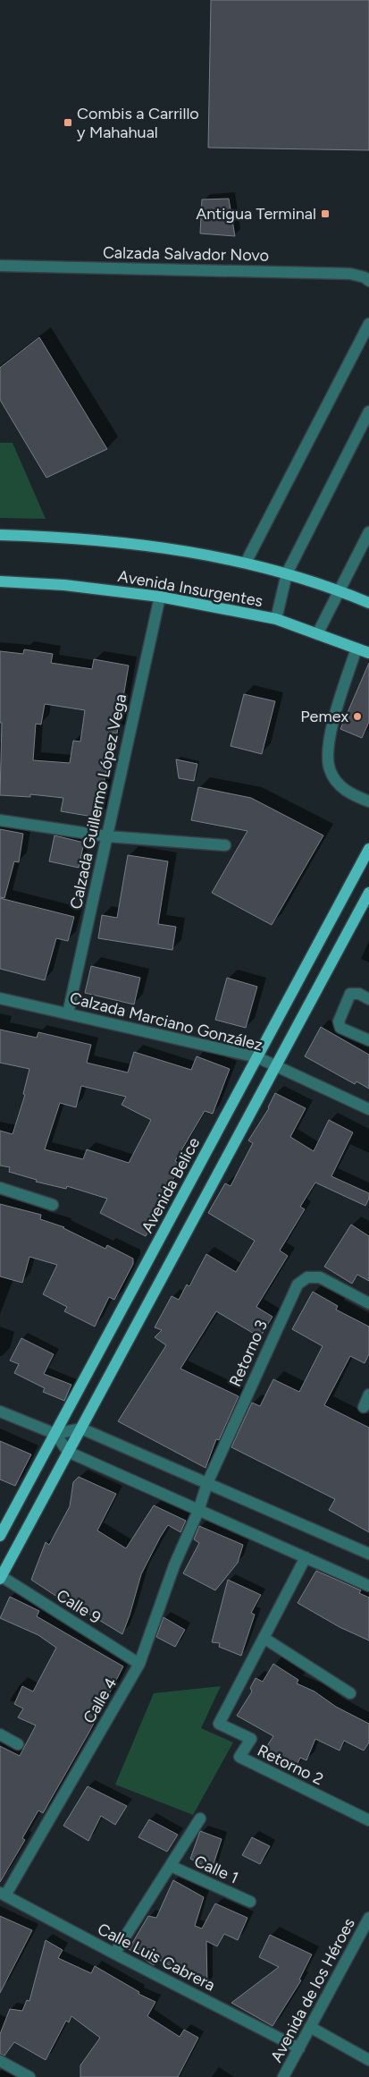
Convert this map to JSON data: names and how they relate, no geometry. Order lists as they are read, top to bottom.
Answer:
{
  "streets": {
    "main road": ["Avenida Insurgentes", "Avenida Belice"],
    "street": [
      "Calzada Salvador Novo",
      "Calzada Guillermo López Vega",
      "Calzada Marciano González",
      "Retorno 3",
      "Calle 9",
      "Calle 4",
      "Retorno 2",
      "Calle 1",
      "Calle Luis Cabrera",
      "Avenida de los Héroes"
    ]
  },
  "crossings": [
    ["Avenida Insurgentes", "Calzada Guillermo López Vega"],
    ["Calzada Guillermo López Vega", "Calzada Marciano González"],
    ["Calzada Marciano González", "Avenida Belice"],
    ["Retorno 3", "Calle 4"],
    ["Calle 9", "Calle 4"],
    ["Calle 4", "Calle Luis Cabrera"],
    ["Calle Luis Cabrera", "Avenida de los Héroes"]
  ],
  "places": {
    "transit": ["Combis a Carrillo y Mahahual", "Antigua Terminal"],
    "other": ["Pemex"]
  }
}
